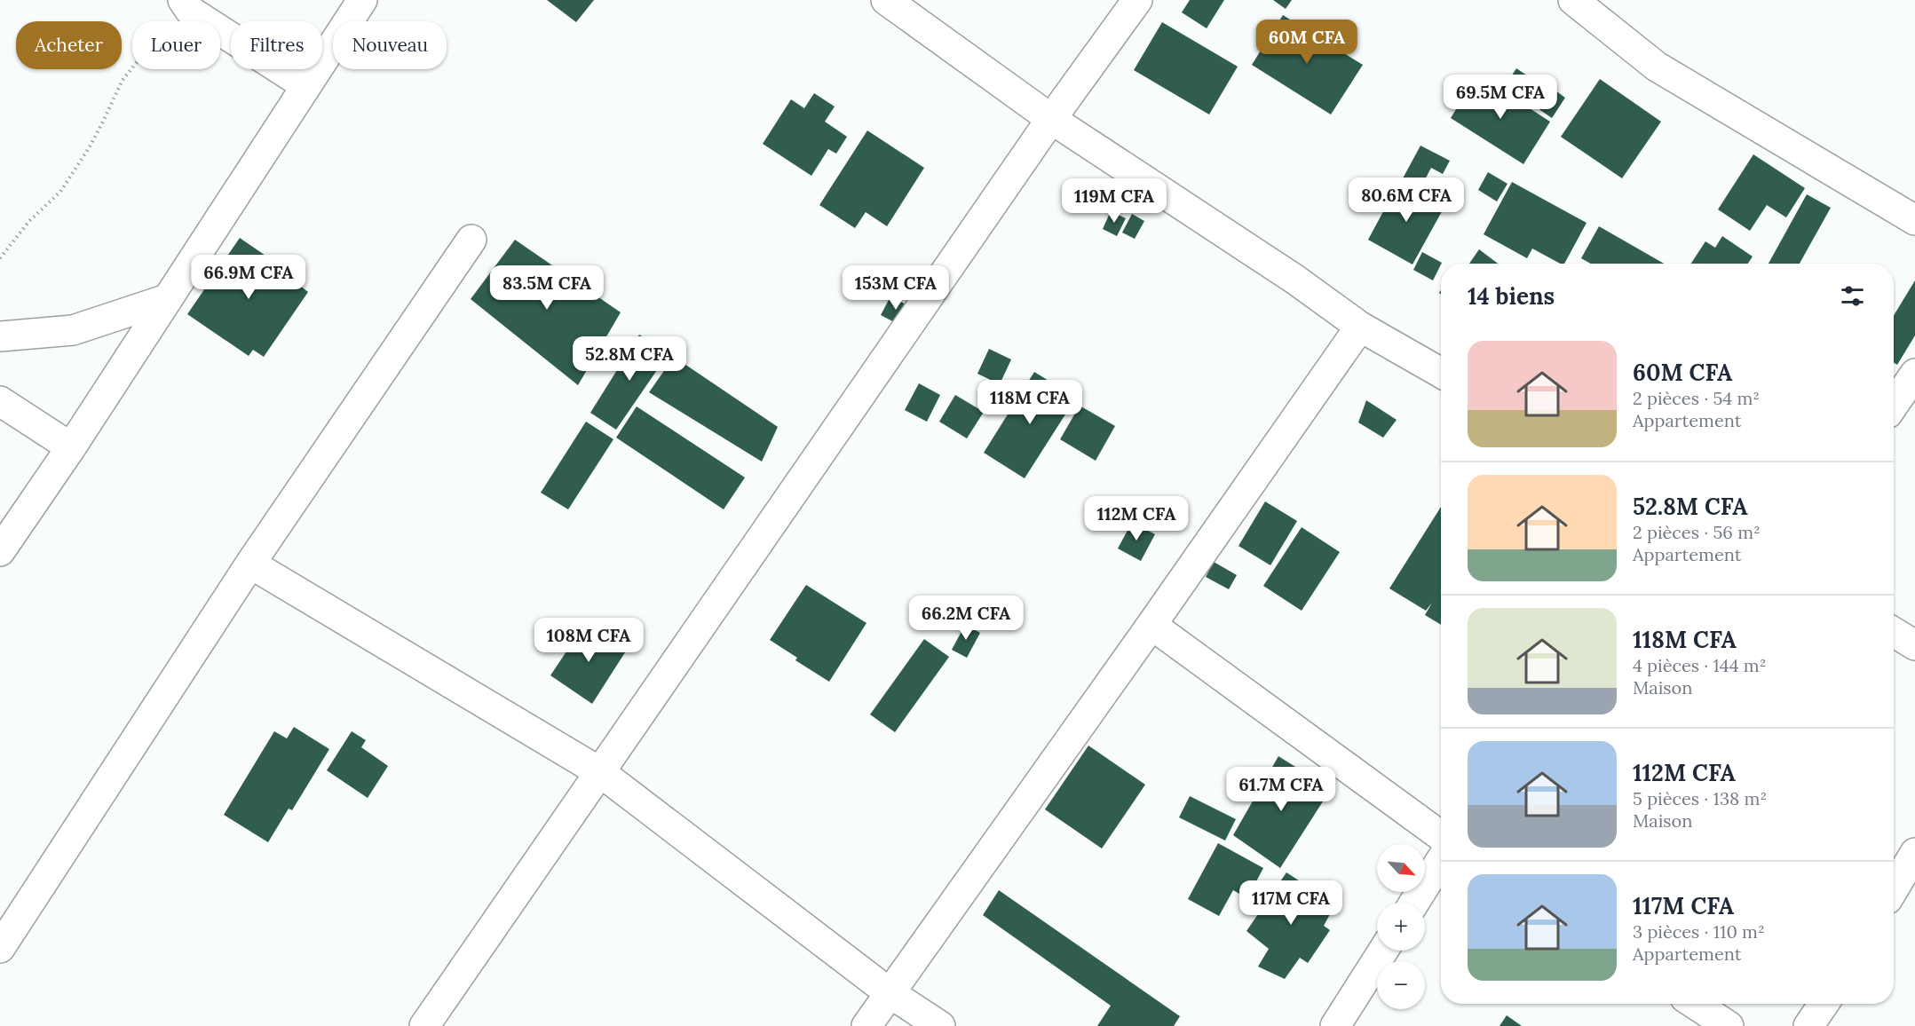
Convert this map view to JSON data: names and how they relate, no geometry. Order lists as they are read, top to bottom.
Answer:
{
  "north": "bottom right",
  "page": {
    "price": [
      "60M CFA",
      "69.5M CFA",
      "80.6M CFA",
      "119M CFA",
      "66.9M CFA",
      "83.5M CFA",
      "153M CFA",
      "52.8M CFA",
      "118M CFA",
      "112M CFA",
      "66.2M CFA",
      "108M CFA",
      "61.7M CFA",
      "117M CFA"
    ],
    "chip": [
      "Acheter",
      "Louer",
      "Filtres",
      "Nouveau"
    ],
    "heading": "14 biens",
    "list": [
      {
        "name": "60M CFA",
        "note": "2 pièces · 54 m² · Appartement"
      },
      {
        "name": "52.8M CFA",
        "note": "2 pièces · 56 m² · Appartement"
      },
      {
        "name": "118M CFA",
        "note": "4 pièces · 144 m² · Maison"
      },
      {
        "name": "112M CFA",
        "note": "5 pièces · 138 m² · Maison"
      },
      {
        "name": "117M CFA",
        "note": "3 pièces · 110 m² · Appartement"
      }
    ],
    "map_buttons": ["+", "−"]
  }
}
